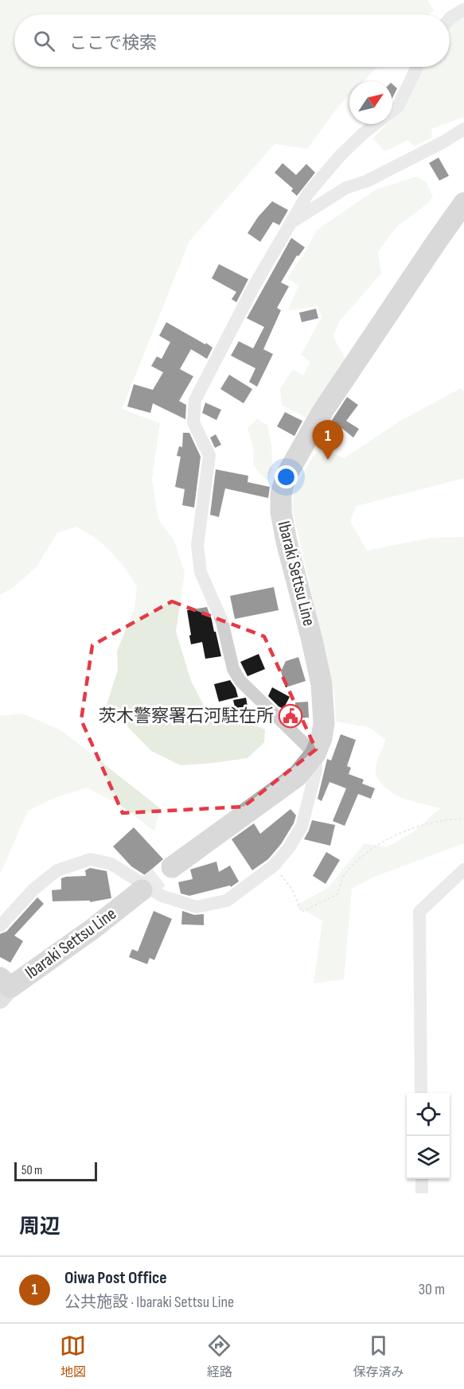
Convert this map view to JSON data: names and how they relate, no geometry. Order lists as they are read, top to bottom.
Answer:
{
  "streets": {
    "main road": ["Ibaraki Settsu Line"]
  },
  "places": {
    "public building": ["茨木警察署石河駐在所"]
  },
  "scale_bar": "50 m",
  "north": "top right",
  "page": {
    "search": "ここで検索",
    "pins": "1",
    "scale": "50 m",
    "heading": "周辺",
    "list": [
      {
        "mark": "1",
        "name": "Oiwa Post Office",
        "note": "公共施設 · Ibaraki Settsu Line",
        "value": "30 m"
      }
    ],
    "nav": ["地図", "経路", "保存済み"]
  }
}
